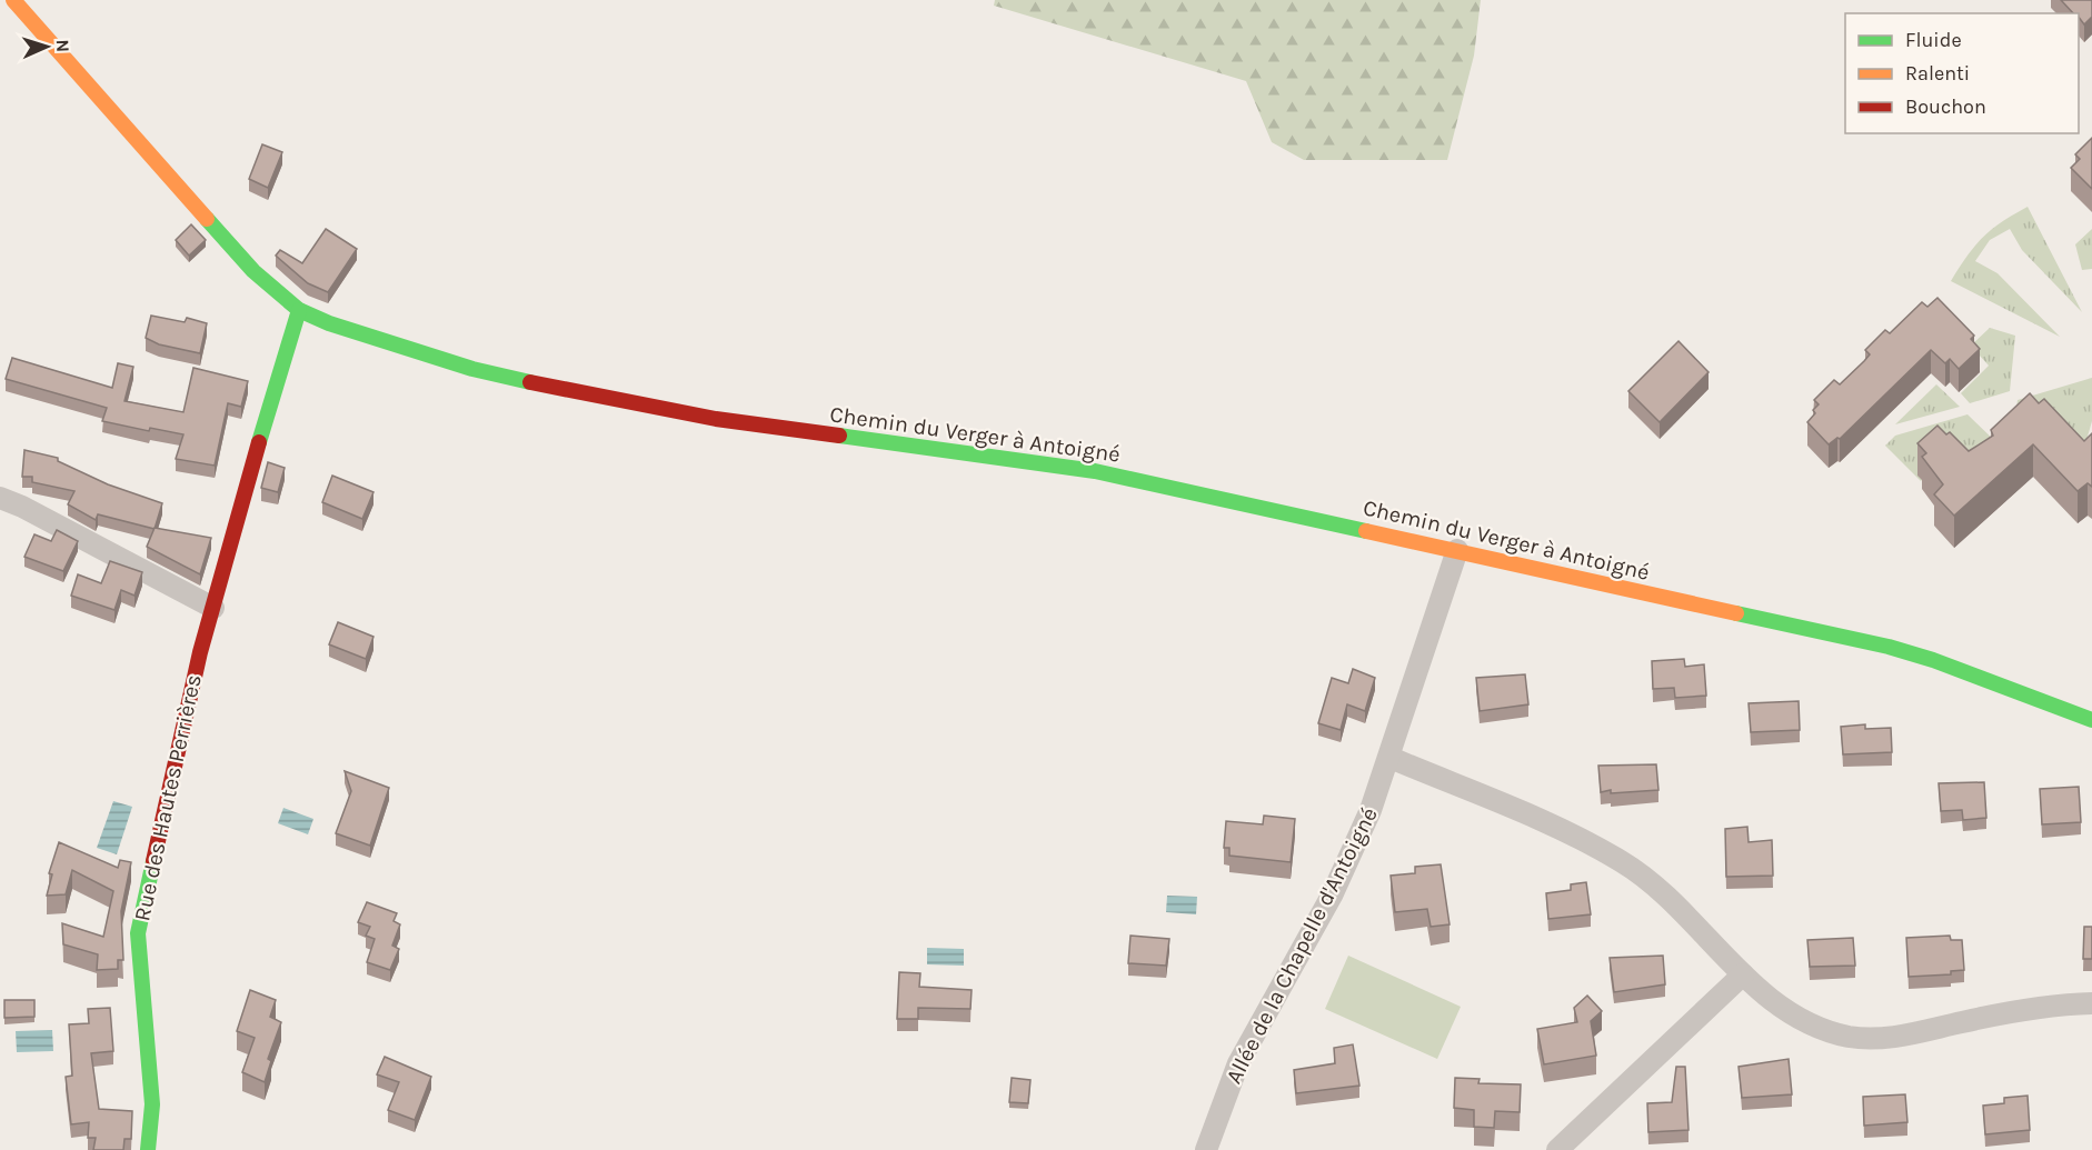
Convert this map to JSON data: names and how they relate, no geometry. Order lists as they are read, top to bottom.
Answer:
{
  "streets": {
    "street": ["Chemin du Verger à Antoigné", "Rue des Hautes Perrières", "Allée de la Chapelle d'Antoigné"]
  },
  "crossings": [
    ["Chemin du Verger à Antoigné", "Rue des Hautes Perrières"],
    ["Chemin du Verger à Antoigné", "Allée de la Chapelle d'Antoigné"]
  ],
  "legend": ["Fluide", "Ralenti", "Bouchon"],
  "north": "right"
}
